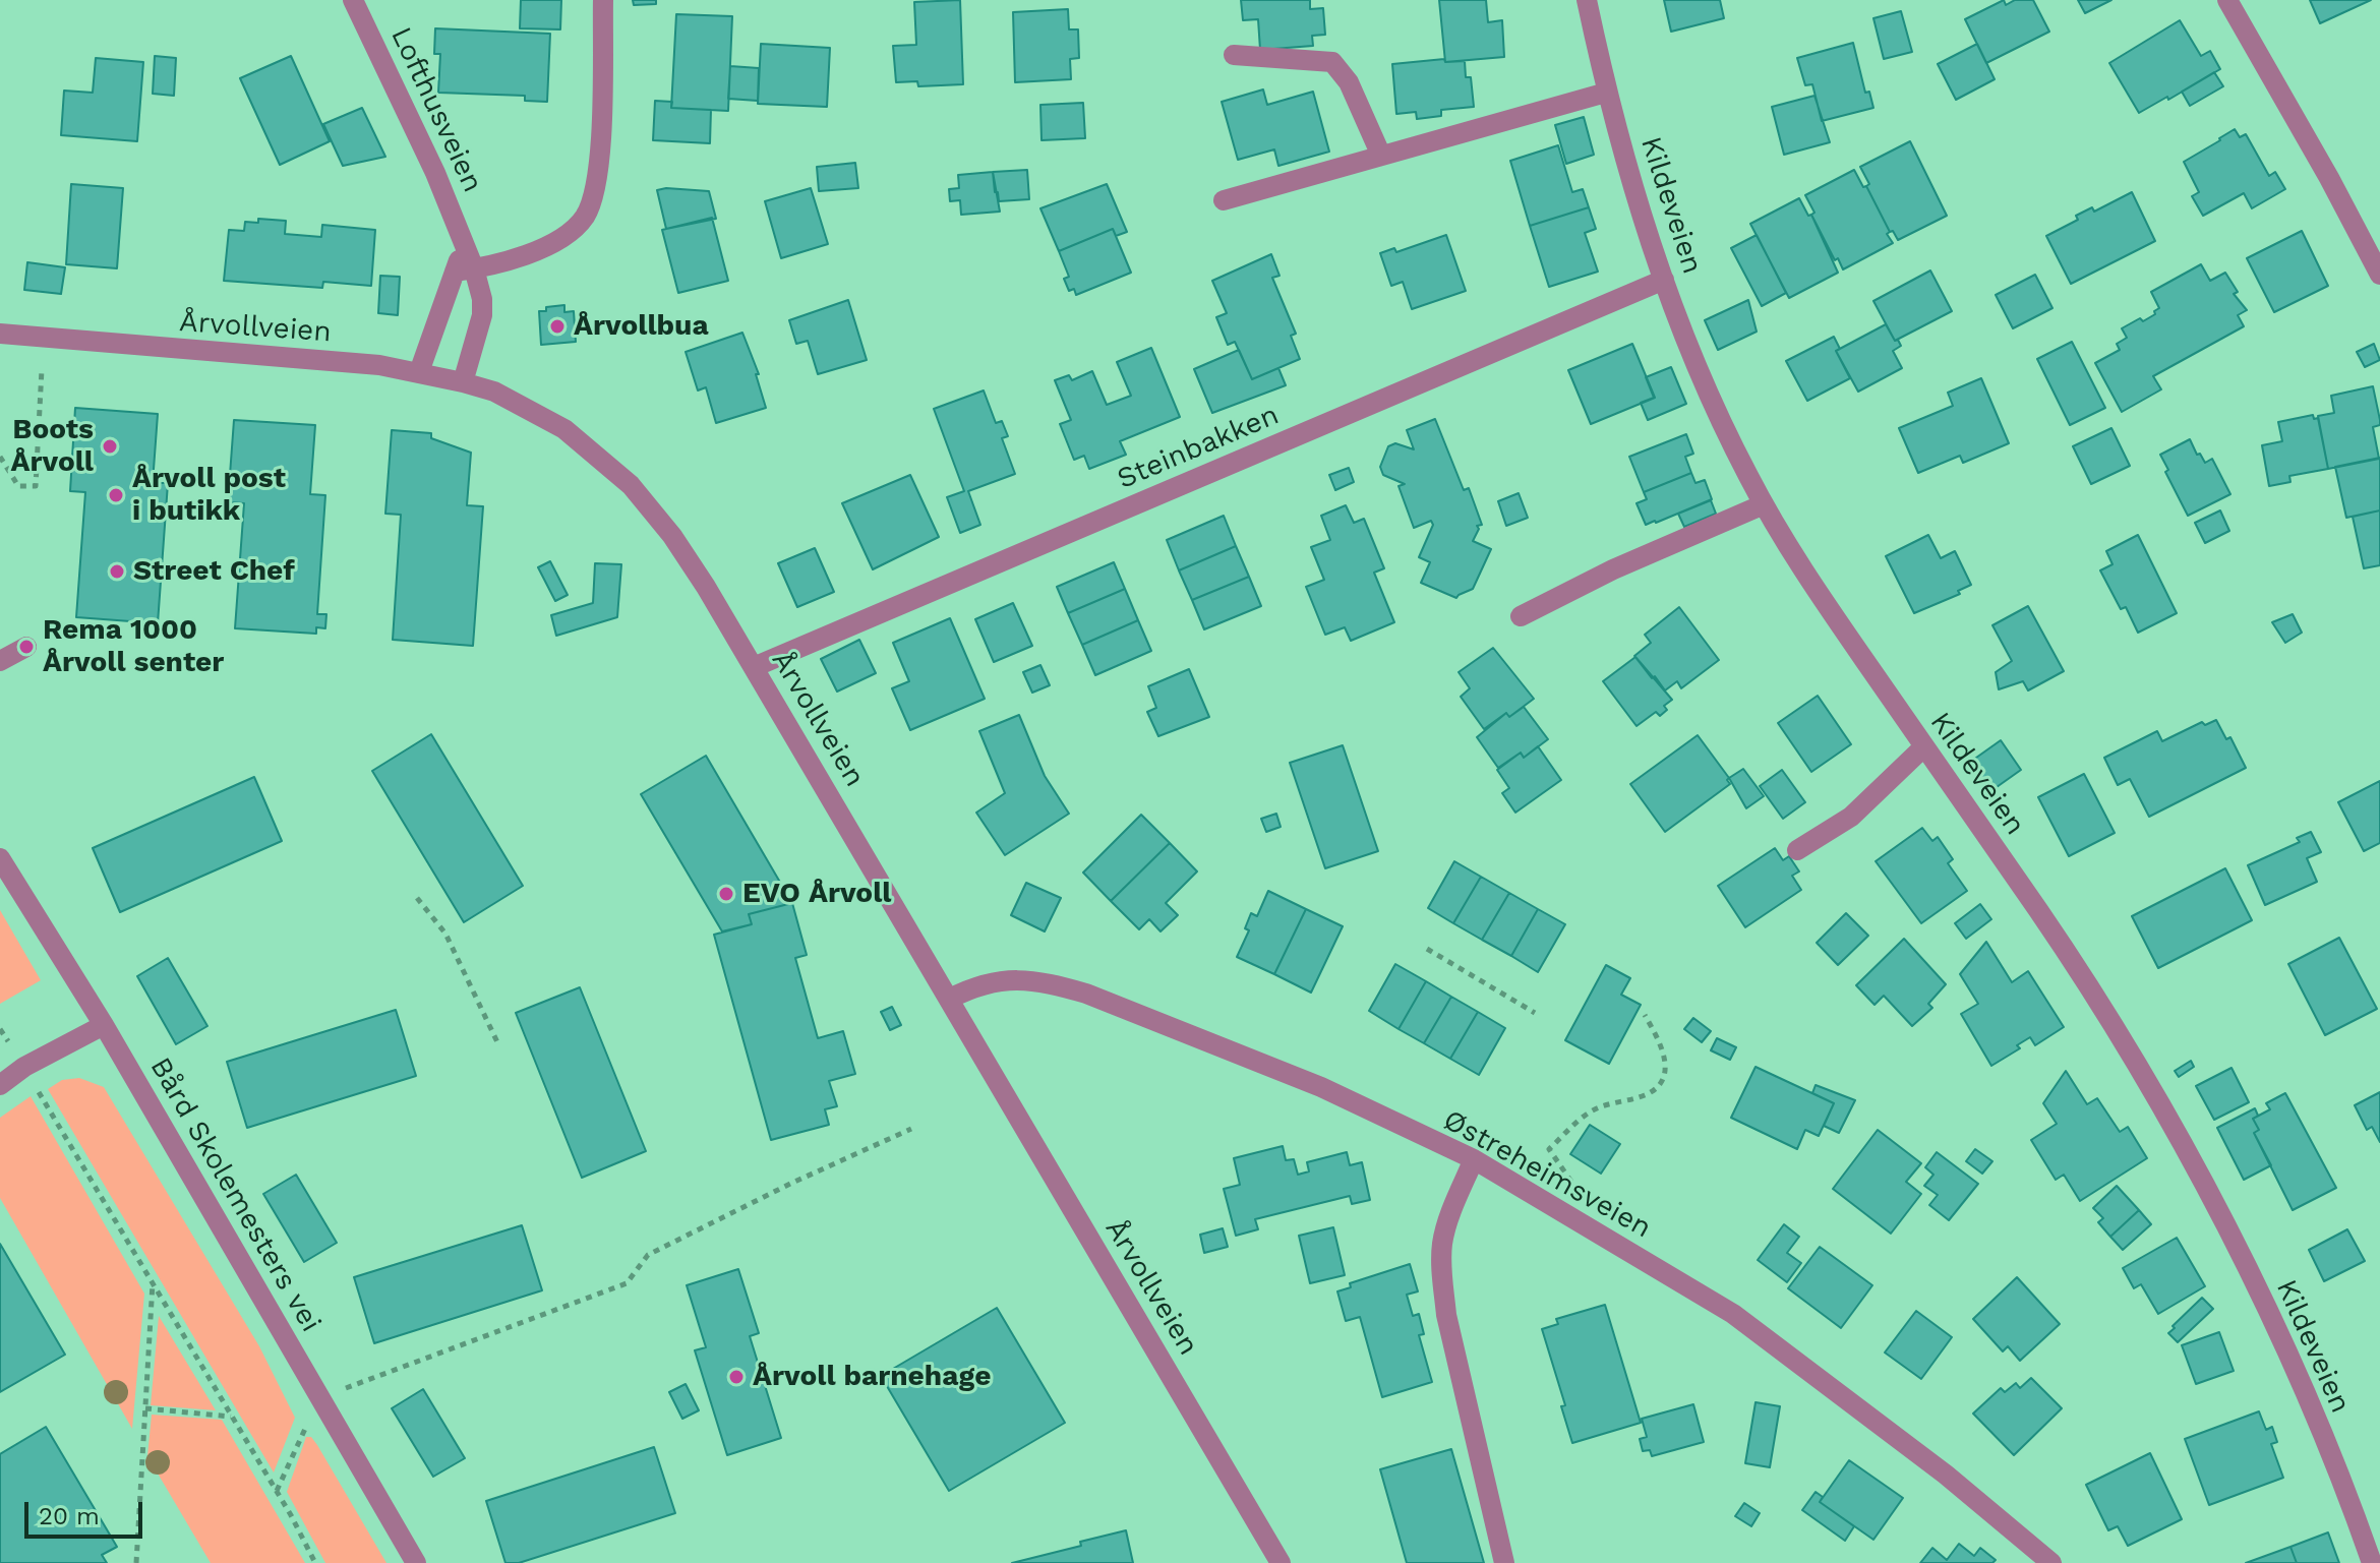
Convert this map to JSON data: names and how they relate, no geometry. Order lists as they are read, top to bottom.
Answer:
{
  "streets": {
    "street": [
      "Lofthusveien",
      "Kildeveien",
      "Årvollveien",
      "Steinbakken",
      "Østreheimsveien",
      "Bård Skolemesters vei"
    ]
  },
  "crossings": [
    ["Lofthusveien", "Årvollveien"],
    ["Kildeveien", "Steinbakken"],
    ["Årvollveien", "Steinbakken"],
    ["Årvollveien", "Østreheimsveien"]
  ],
  "places": [
    "Årvollbua",
    "Boots Årvoll",
    "Årvoll post i butikk",
    "Street Chef",
    "Rema 1000 Årvoll senter",
    "EVO Årvoll",
    "Årvoll barnehage"
  ],
  "scale_bar": "20 m"
}
